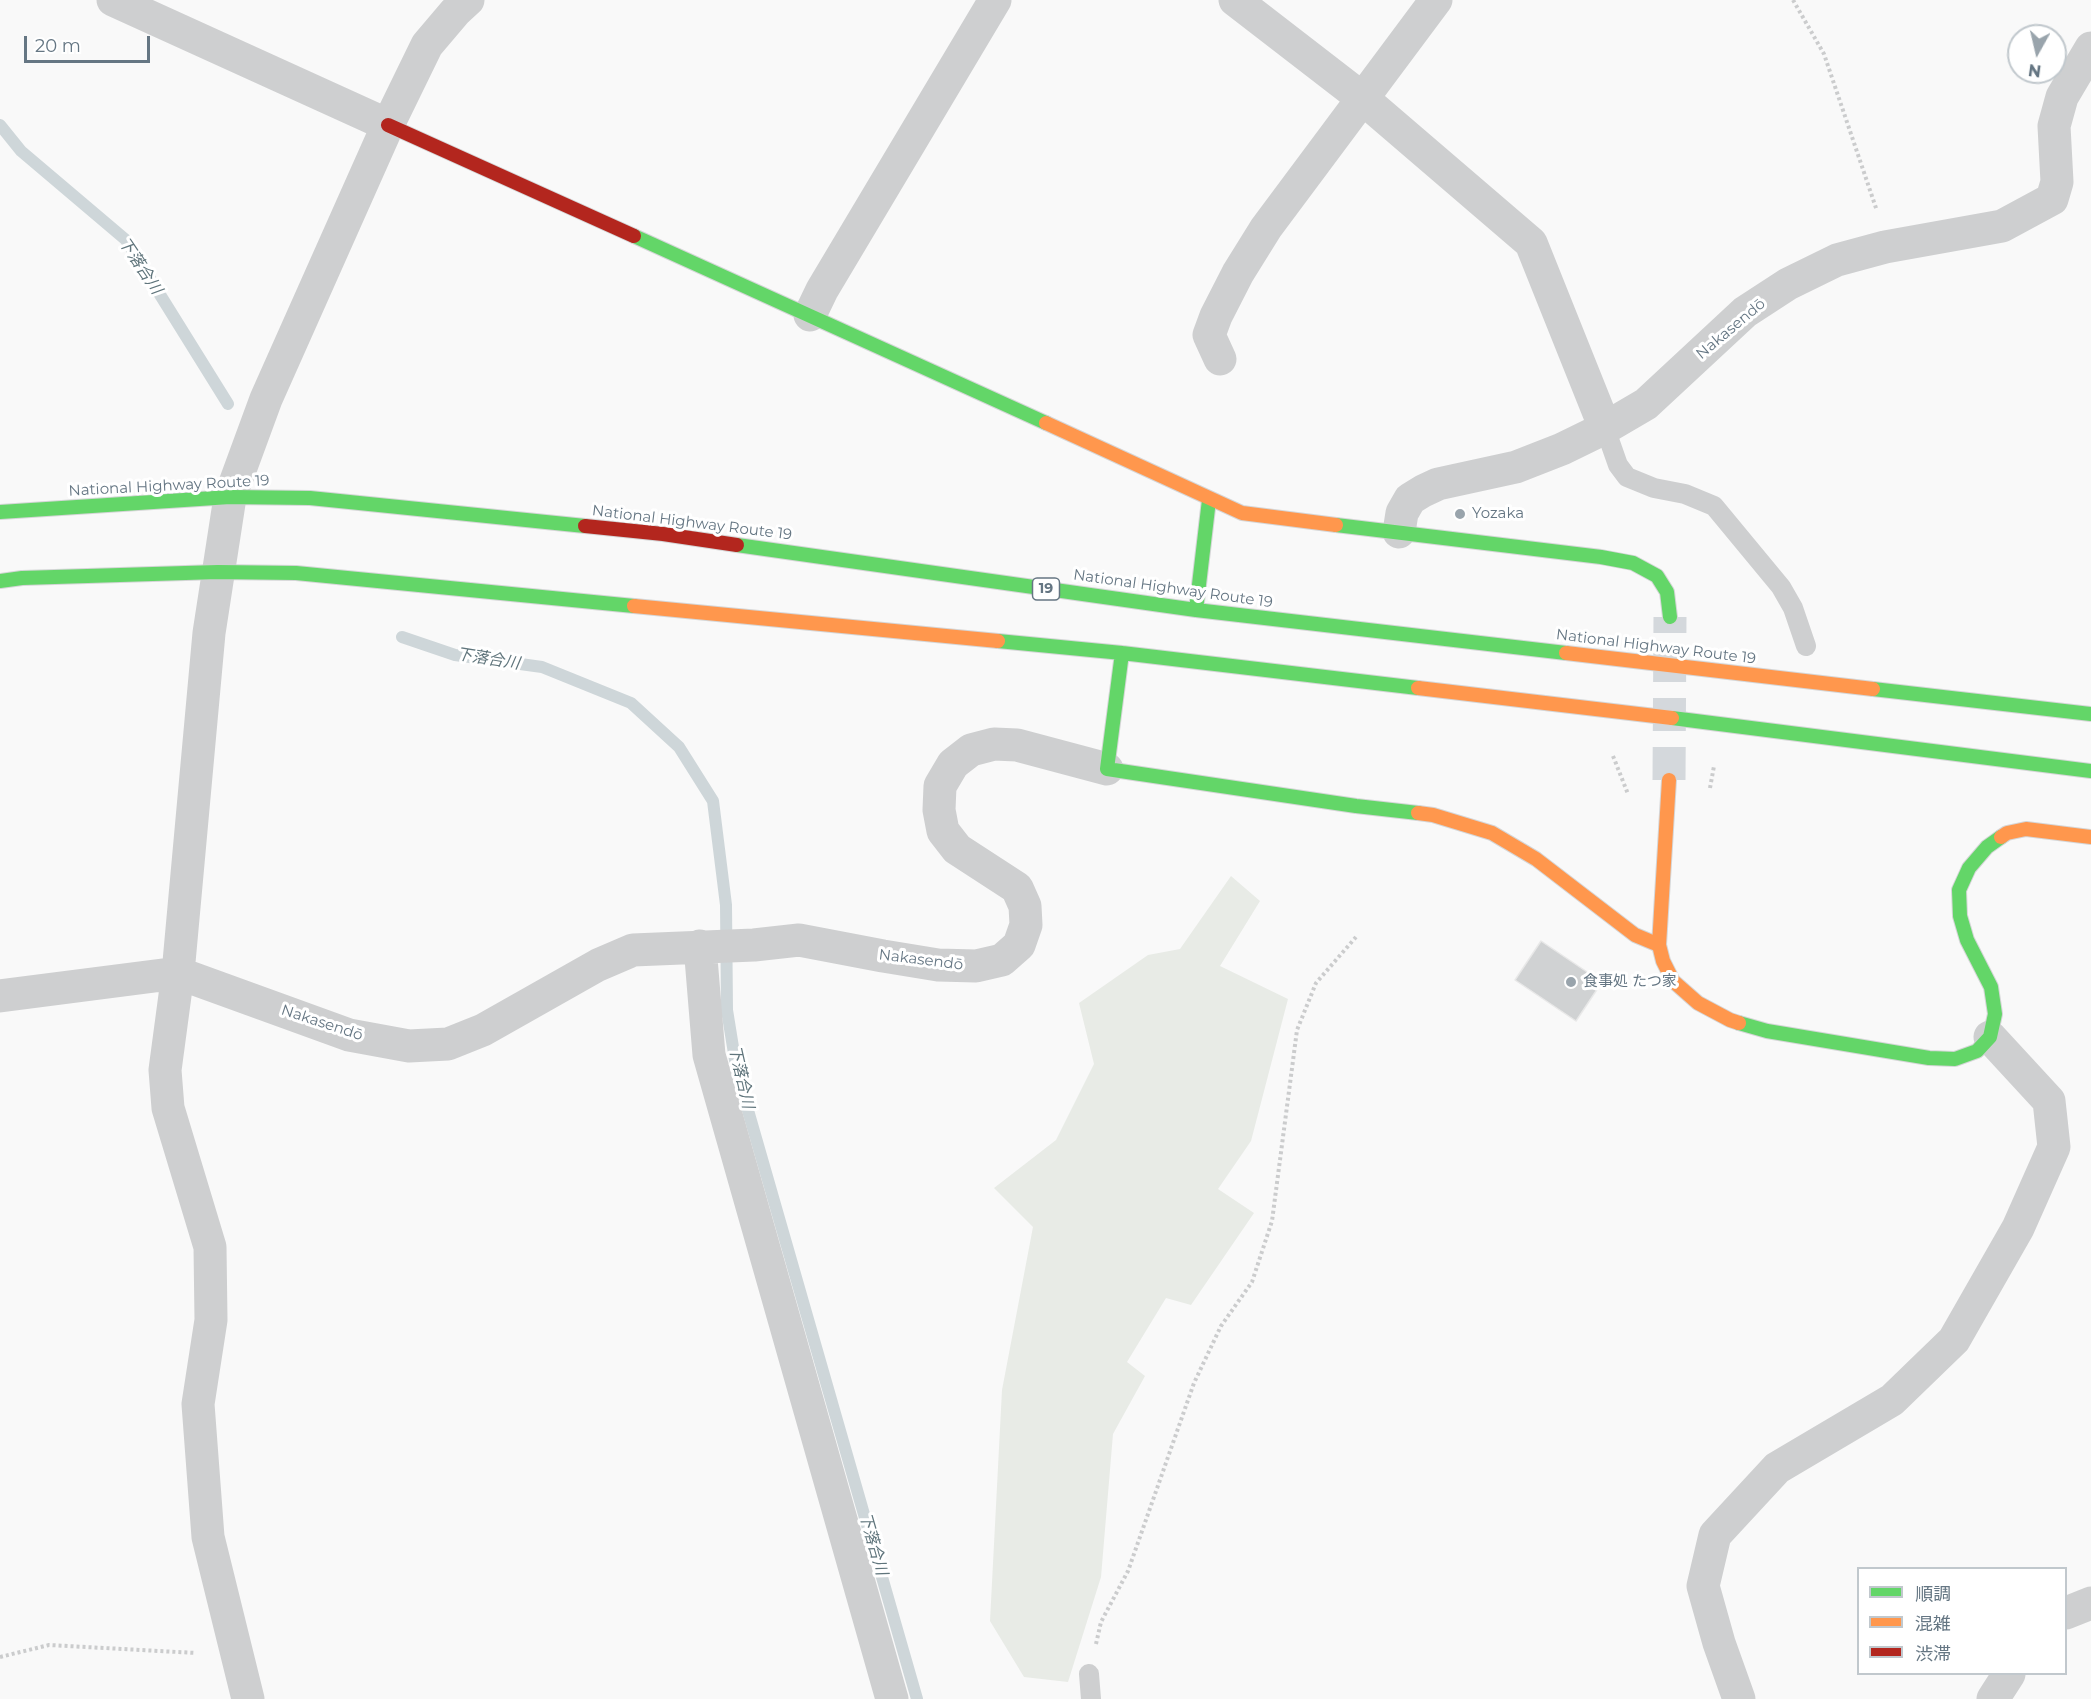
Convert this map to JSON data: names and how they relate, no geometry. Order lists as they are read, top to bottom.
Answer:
{
  "streets": {
    "main road": ["National Highway Route 19", "19"],
    "street": ["Nakasendō"]
  },
  "water": ["下落合川"],
  "places": ["Yozaka", "食事処 たつ家"],
  "legend": ["順調", "混雑", "渋滞"],
  "scale_bar": "20 m",
  "north": "bottom"
}
